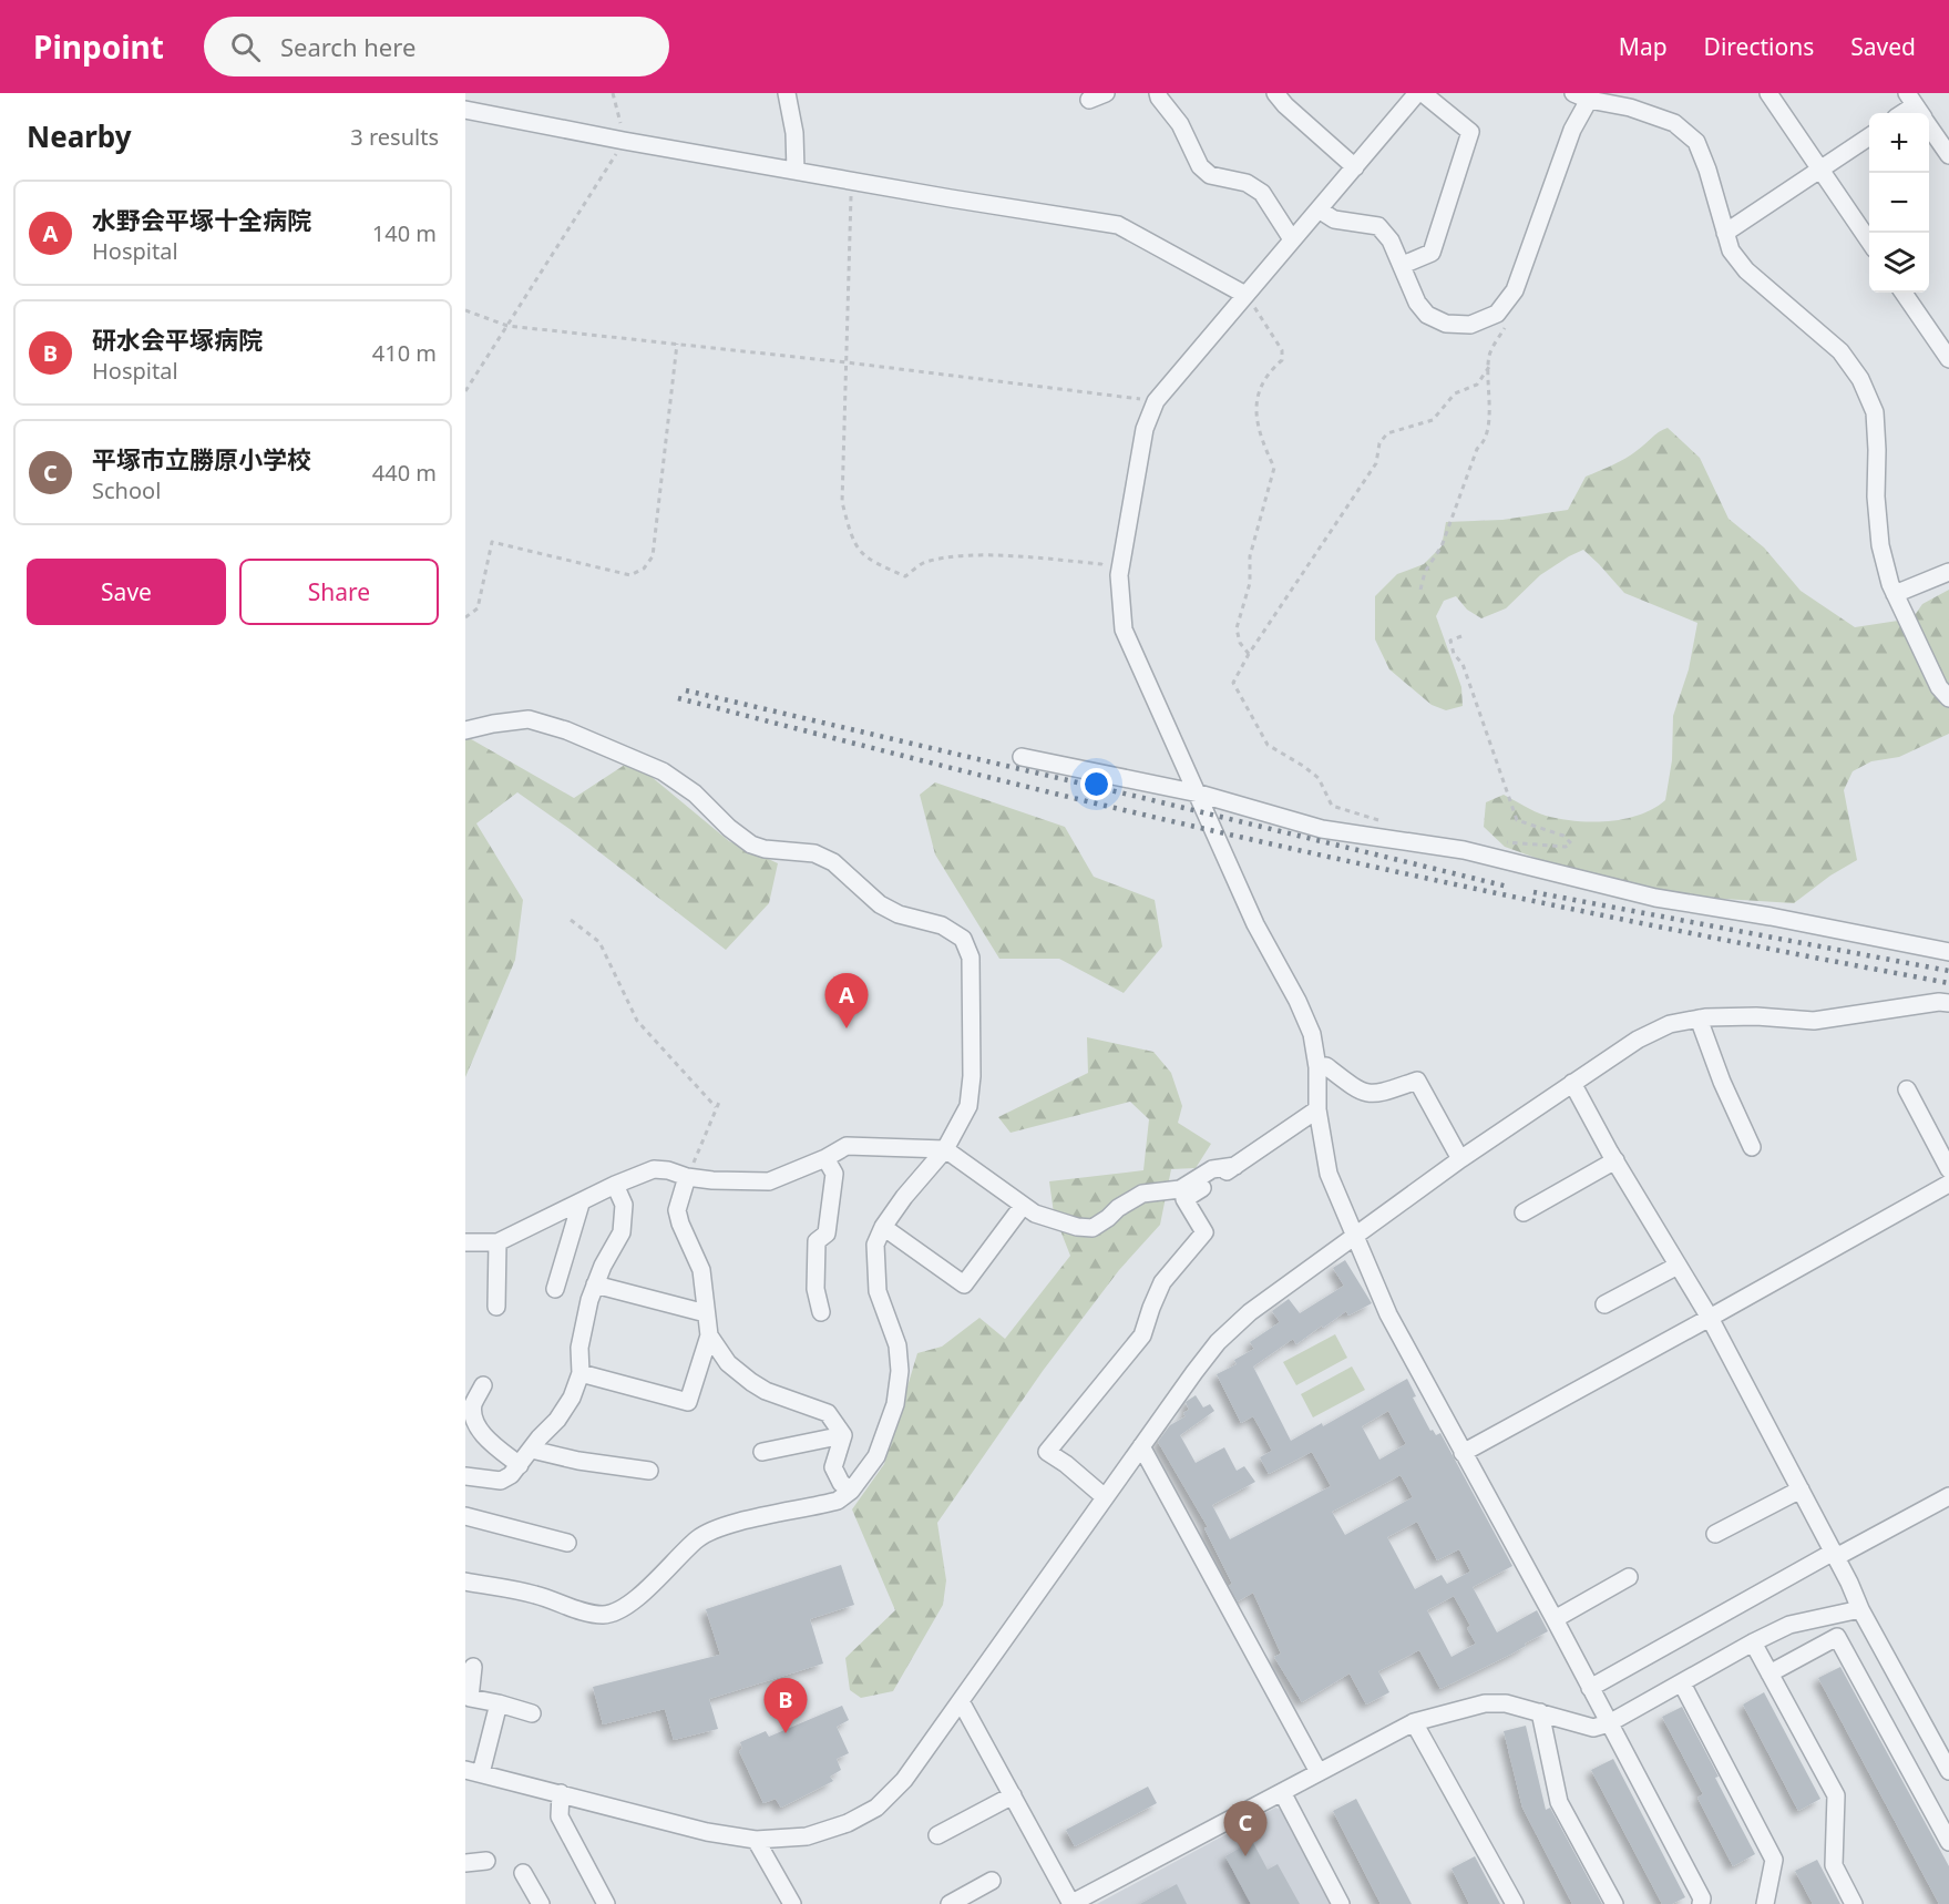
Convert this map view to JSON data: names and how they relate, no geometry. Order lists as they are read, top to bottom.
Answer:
{
  "page": {
    "header": "Pinpoint",
    "search": "Search here",
    "nav": ["Map", "Directions", "Saved"],
    "heading": ["Nearby", "3 results"],
    "map_buttons": ["+", "−"],
    "list": [
      {
        "mark": "A",
        "name": "水野会平塚十全病院",
        "note": "Hospital",
        "value": "140 m"
      },
      {
        "mark": "B",
        "name": "研水会平塚病院",
        "note": "Hospital",
        "value": "410 m"
      },
      {
        "mark": "C",
        "name": "平塚市立勝原小学校",
        "note": "School",
        "value": "440 m"
      }
    ],
    "buttons": ["Save", "Share"],
    "pins": ["A", "B", "C"]
  }
}
